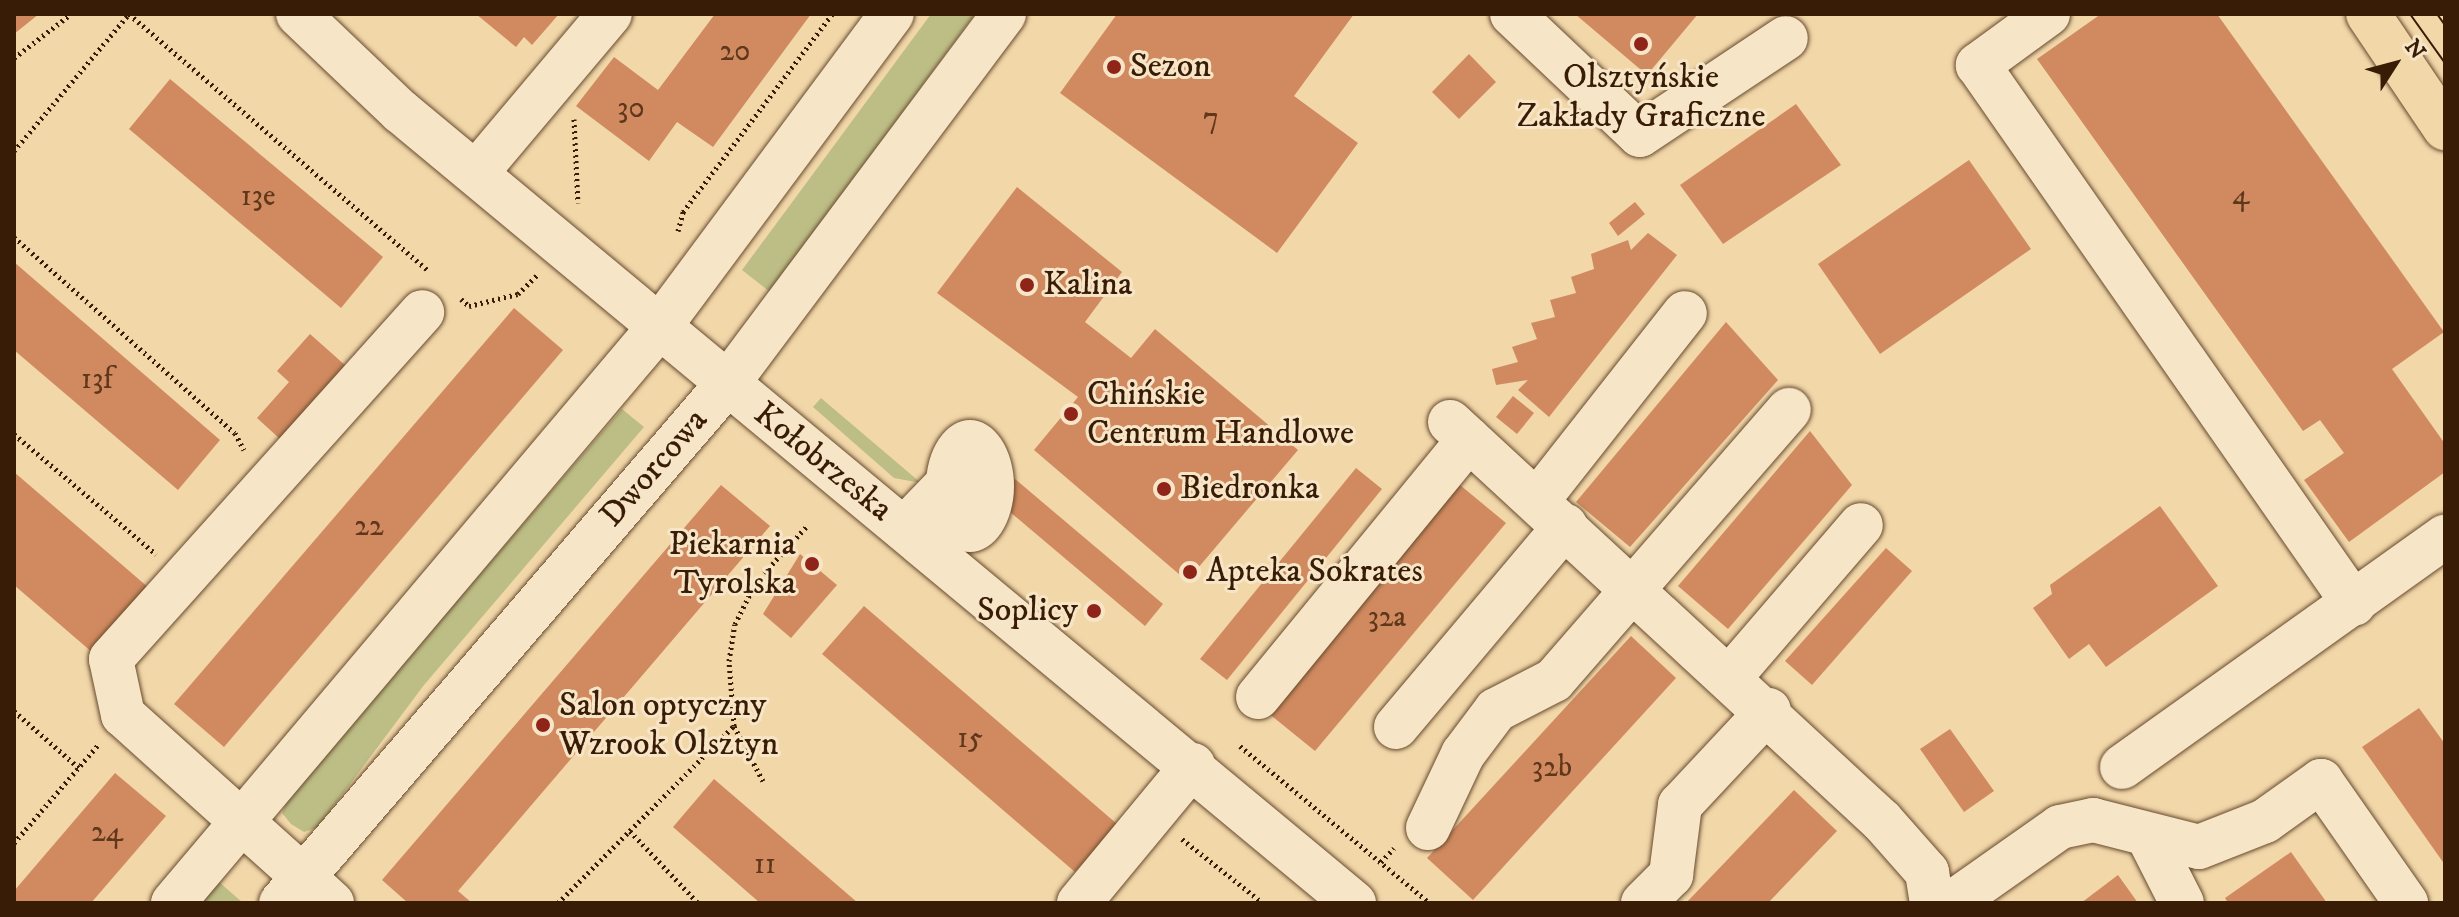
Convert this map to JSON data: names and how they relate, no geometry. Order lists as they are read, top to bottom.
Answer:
{
  "streets": {
    "street": ["Kołobrzeska", "Dworcowa"]
  },
  "crossings": [
    ["Kołobrzeska", "Dworcowa"]
  ],
  "places": [
    "Olsztyńskie Zakłady Graficzne",
    "Sezon",
    "Kalina",
    "Chińskie Centrum Handlowe",
    "Biedronka",
    "Piekarnia Tyrolska",
    "Apteka Sokrates",
    "Soplicy",
    "Salon optyczny Wzrook Olsztyn"
  ],
  "house_numbers": [
    "20",
    "30",
    "7",
    "4",
    "13e",
    "13f",
    "22",
    "32a",
    "15",
    "32b",
    "24",
    "11"
  ],
  "north": "top right"
}
